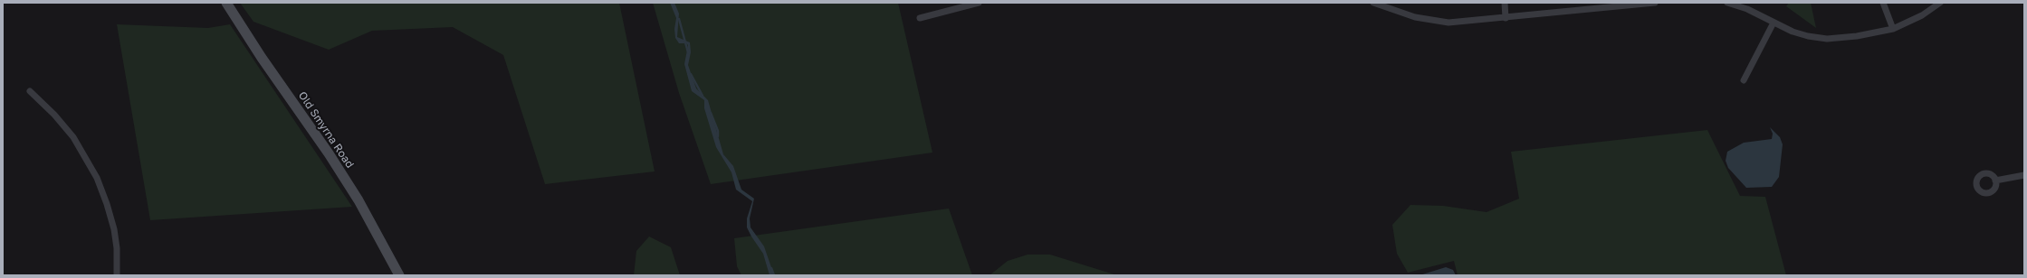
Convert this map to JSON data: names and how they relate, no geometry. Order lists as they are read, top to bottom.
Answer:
{
  "streets": {
    "street": ["Old Smyrna Road"]
  }
}
